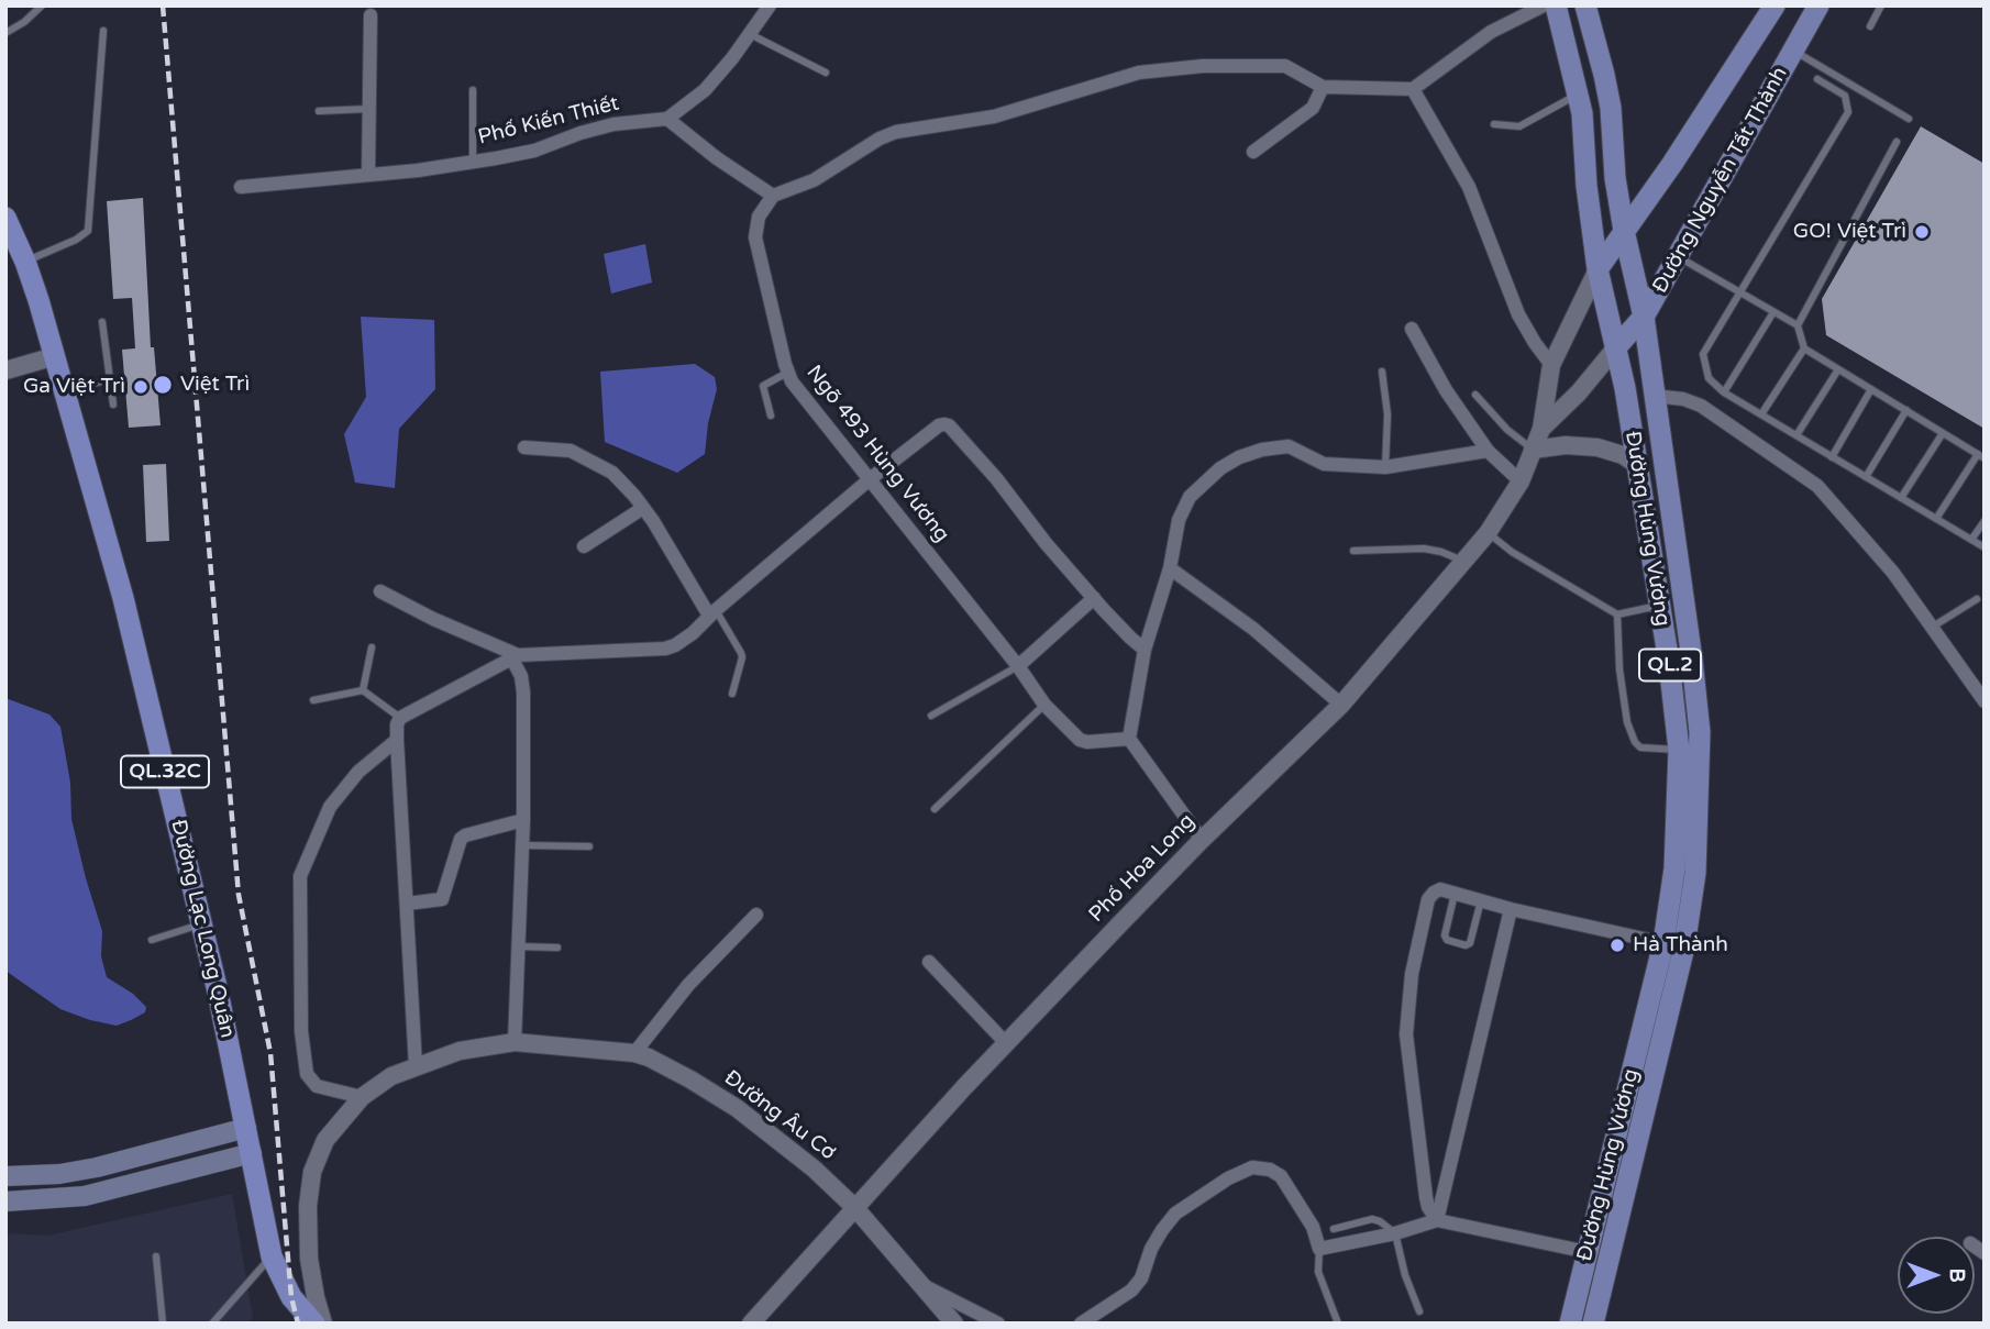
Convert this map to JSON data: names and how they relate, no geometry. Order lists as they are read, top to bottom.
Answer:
{
  "streets": {
    "highway": ["QL.32C", "Đường Lạc Long Quân"],
    "main road": ["Đường Nguyễn Tất Thành", "Đường Hùng Vương", "QL.2"],
    "street": [
      "Phố Kiến Thiết",
      "Ngõ 493 Hùng Vương",
      "Phố Hoa Long",
      "Đường Âu Cơ"
    ]
  },
  "crossings": [
    ["Đường Nguyễn Tất Thành", "Đường Hùng Vương"],
    ["Đường Nguyễn Tất Thành", "Phố Hoa Long"],
    ["Đường Hùng Vương", "Phố Hoa Long"],
    ["Phố Hoa Long", "Đường Âu Cơ"]
  ],
  "places": [
    "GO! Việt Trì",
    "Việt Trì",
    "Ga Việt Trì",
    "Hà Thành"
  ],
  "north": "right"
}
